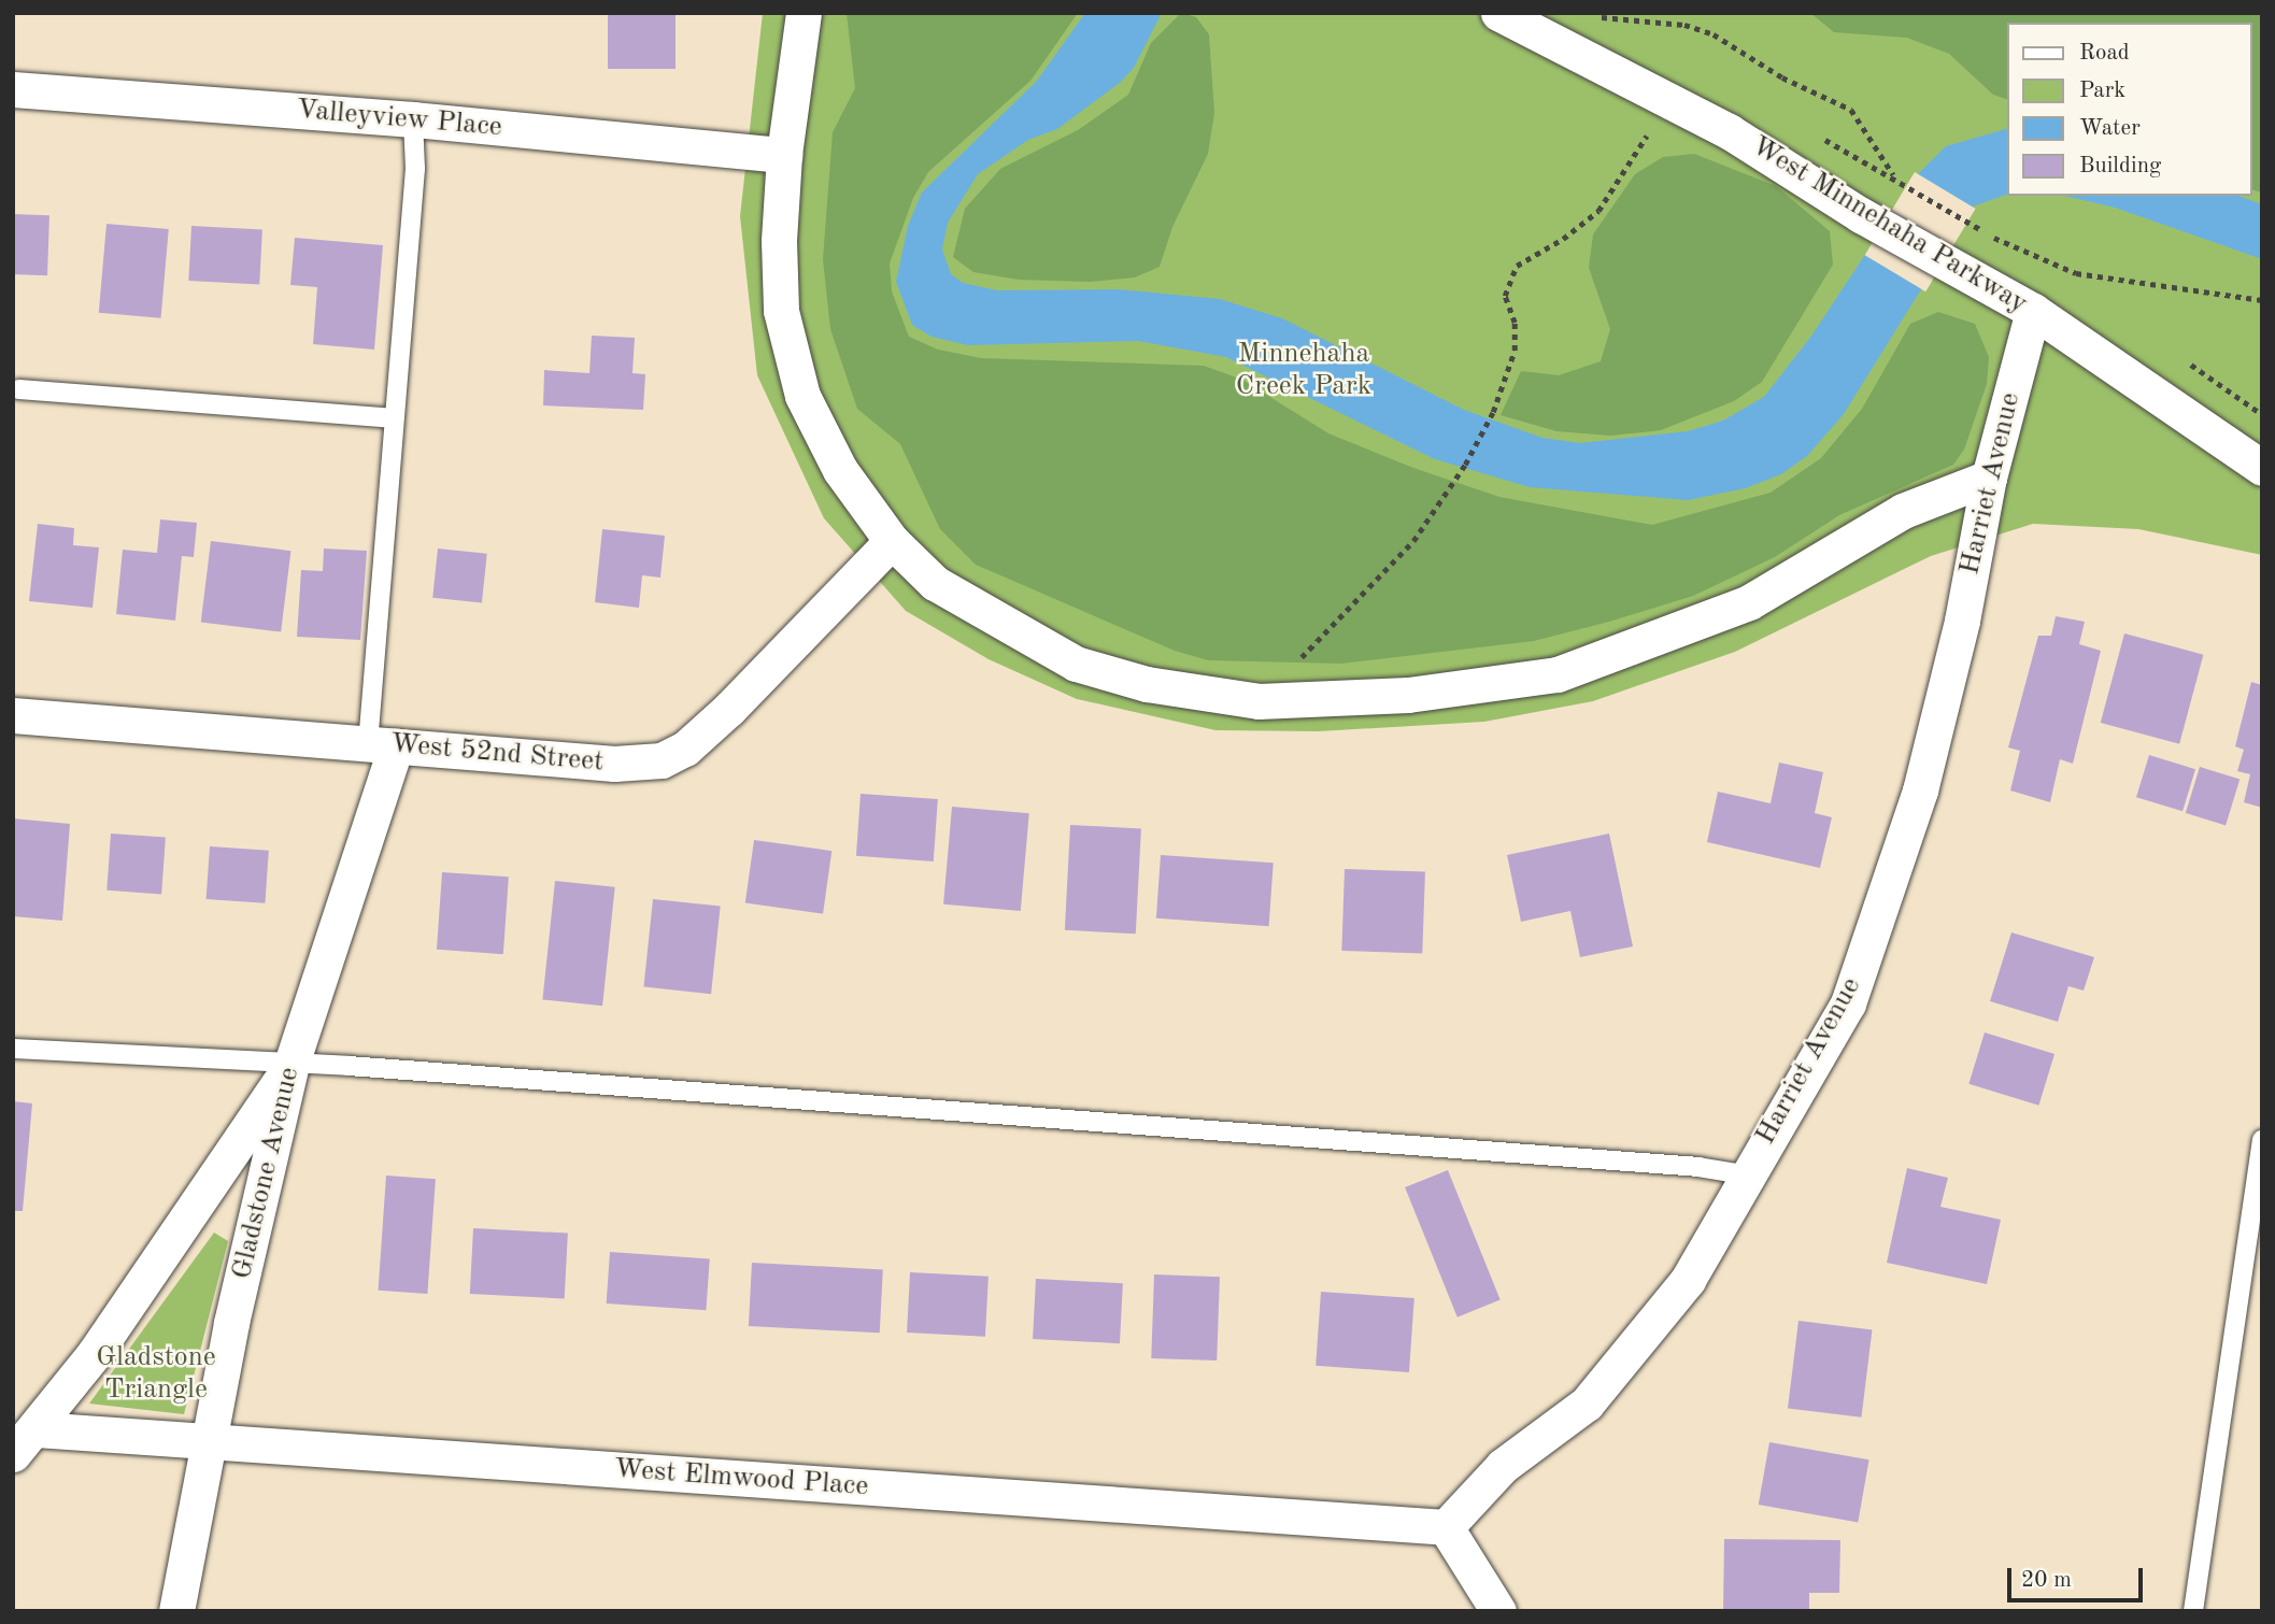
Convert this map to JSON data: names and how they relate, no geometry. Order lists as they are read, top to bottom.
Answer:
{
  "streets": {
    "street": [
      "Valleyview Place",
      "West Minnehaha Parkway",
      "Harriet Avenue",
      "West 52nd Street",
      "Gladstone Avenue",
      "West Elmwood Place"
    ]
  },
  "crossings": [
    ["West Minnehaha Parkway", "Harriet Avenue"],
    ["Harriet Avenue", "West Elmwood Place"],
    ["West 52nd Street", "Gladstone Avenue"],
    ["Gladstone Avenue", "West Elmwood Place"]
  ],
  "parks": ["Minnehaha Creek Park", "Gladstone Triangle"],
  "legend": [
    "Road",
    "Park",
    "Water",
    "Building"
  ],
  "scale_bar": "20 m"
}
